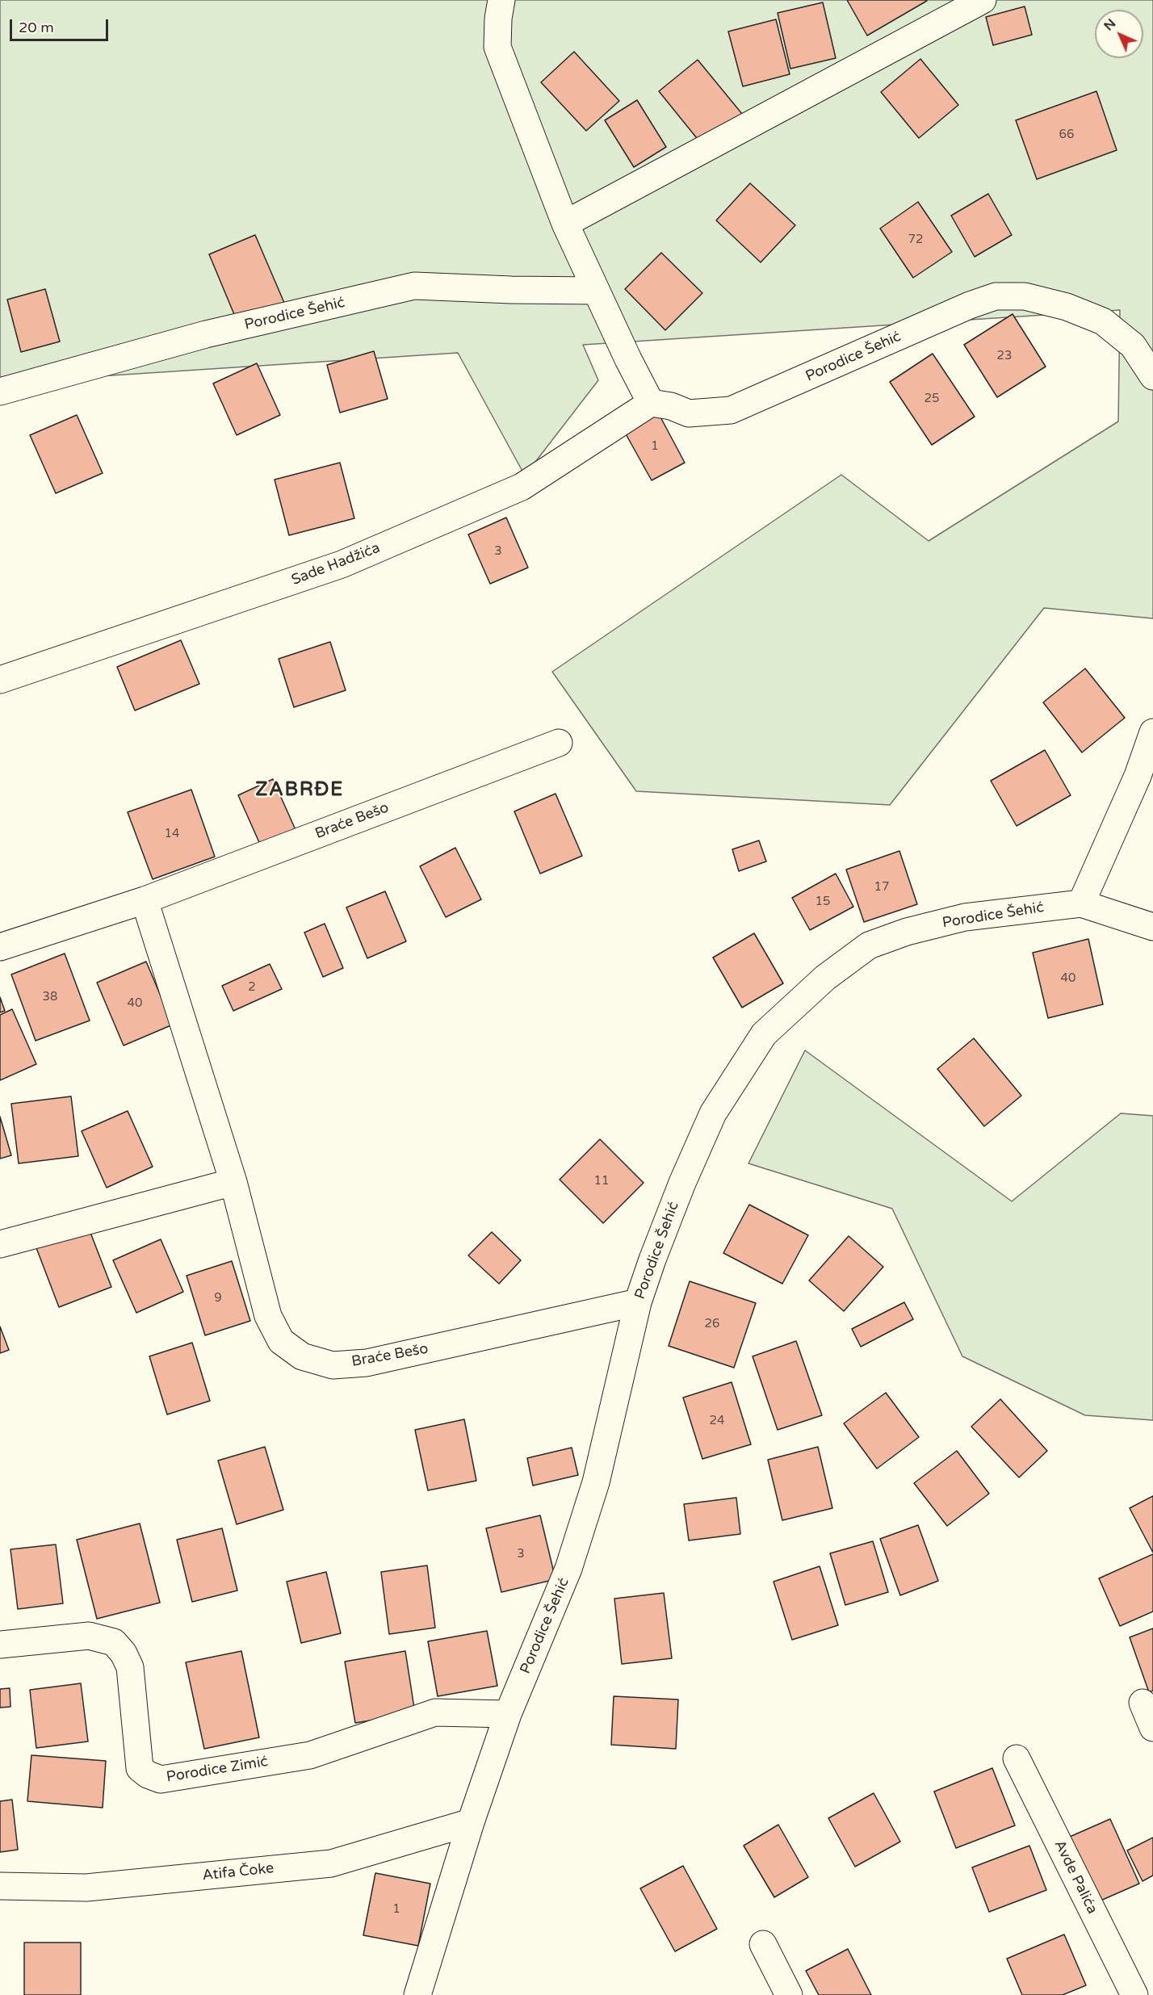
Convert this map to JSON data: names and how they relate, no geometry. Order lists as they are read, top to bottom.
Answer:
{
  "streets": {
    "street": [
      "Porodice Šehić",
      "Sade Hadžića",
      "Braće Bešo",
      "Porodice Zimić",
      "Atifa Čoke",
      "Avde Palića"
    ]
  },
  "crossings": [
    ["Porodice Šehić", "Sade Hadžića"],
    ["Porodice Šehić", "Braće Bešo"],
    ["Porodice Šehić", "Porodice Zimić"],
    ["Porodice Šehić", "Atifa Čoke"]
  ],
  "districts": ["ZABRĐE"],
  "house_numbers": [
    "66",
    "72",
    "23",
    "25",
    "1",
    "3",
    "14",
    "17",
    "15",
    "40",
    "2",
    "38",
    "40",
    "11",
    "9",
    "26",
    "24",
    "3",
    "1"
  ],
  "scale_bar": "20 m",
  "north": "top left"
}
